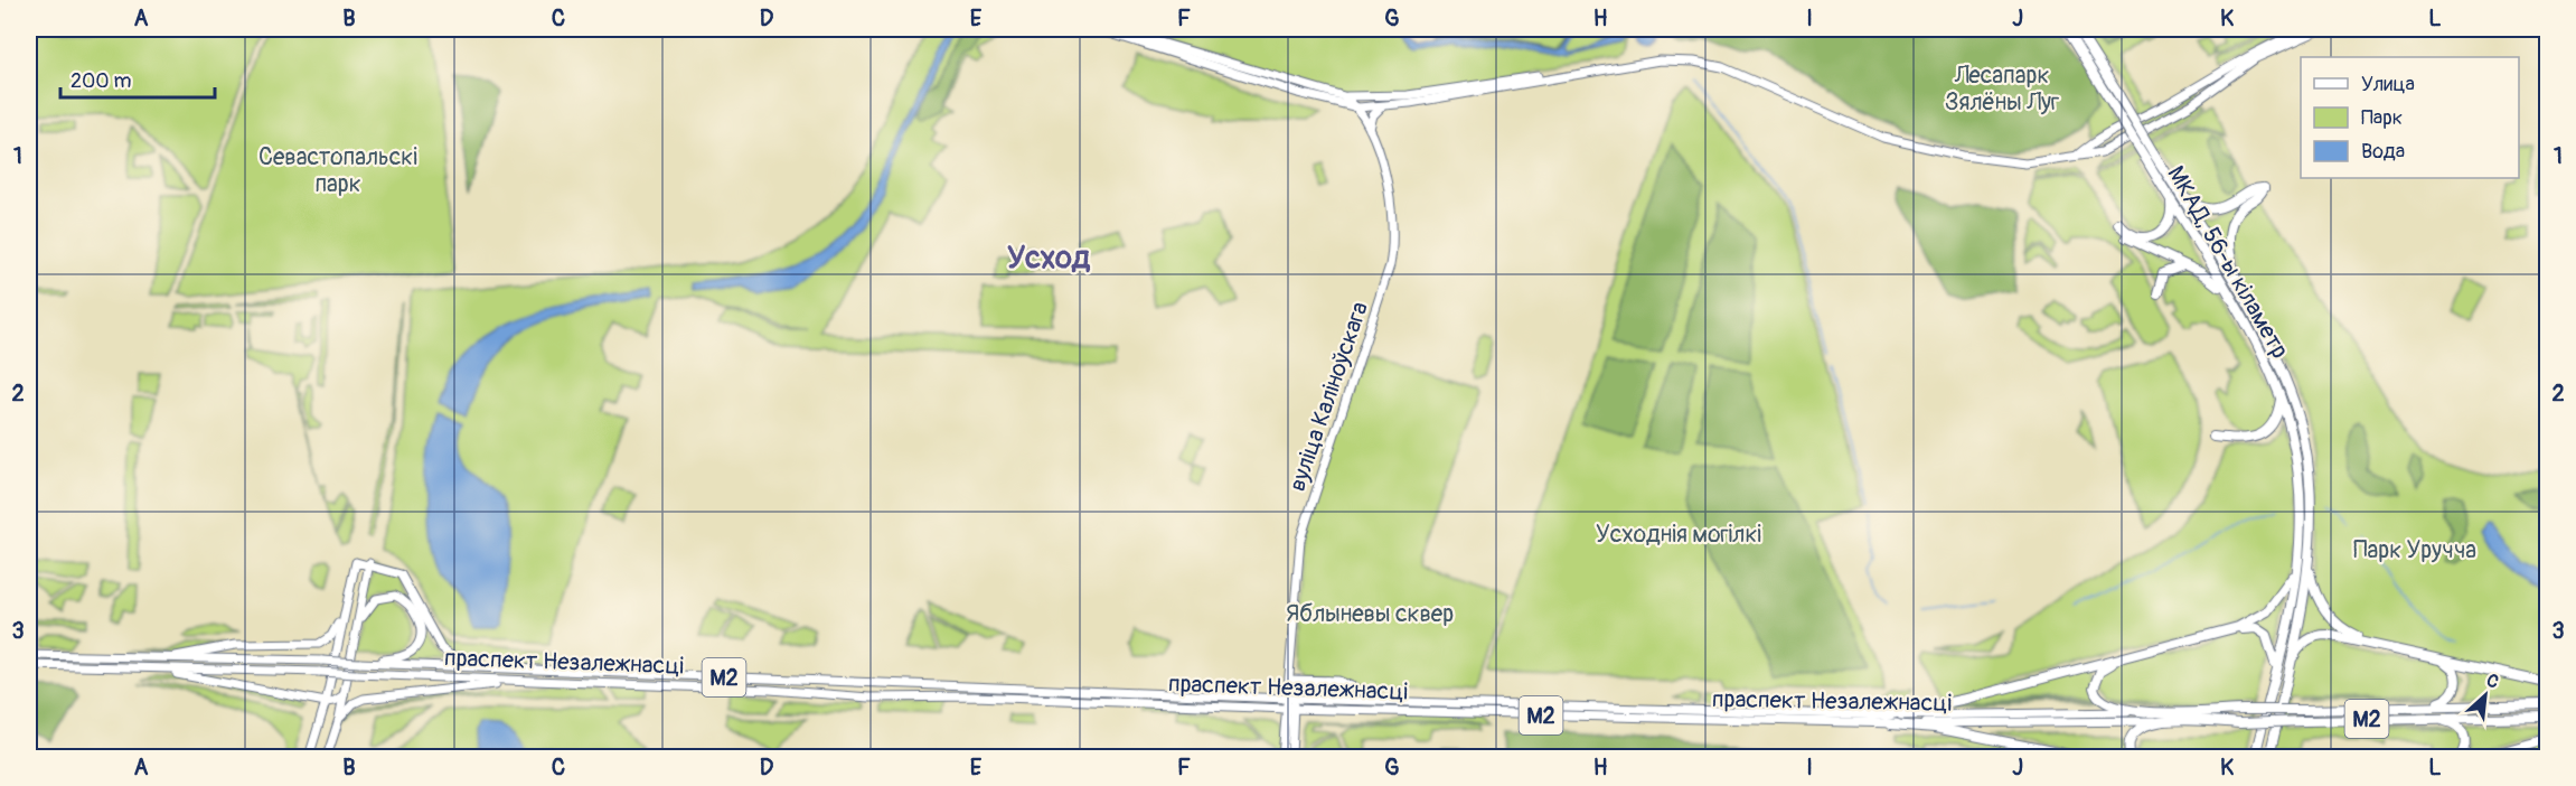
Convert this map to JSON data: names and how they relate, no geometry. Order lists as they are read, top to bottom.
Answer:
{
  "streets": {
    "highway": ["МКАД, 56-ы кіламетр", "праспект Незалежнасці", "М2"],
    "main road": ["вуліца Каліноўскага"]
  },
  "crossings": [
    ["вуліца Каліноўскага", "праспект Незалежнасці"]
  ],
  "districts": ["Усход"],
  "parks": [
    "Лесапарк Зялёны Луг",
    "Севастопальскі парк",
    "Усходнія могілкі",
    "Парк Уручча",
    "Яблыневы сквер"
  ],
  "legend": ["Улица", "Парк", "Вода"],
  "scale_bar": "200 m",
  "north": "top right",
  "grid": {
    "columns": [
      "A",
      "B",
      "C",
      "D",
      "E",
      "F",
      "G",
      "H",
      "I",
      "J",
      "K",
      "L"
    ],
    "rows": ["1", "2", "3"]
  }
}
